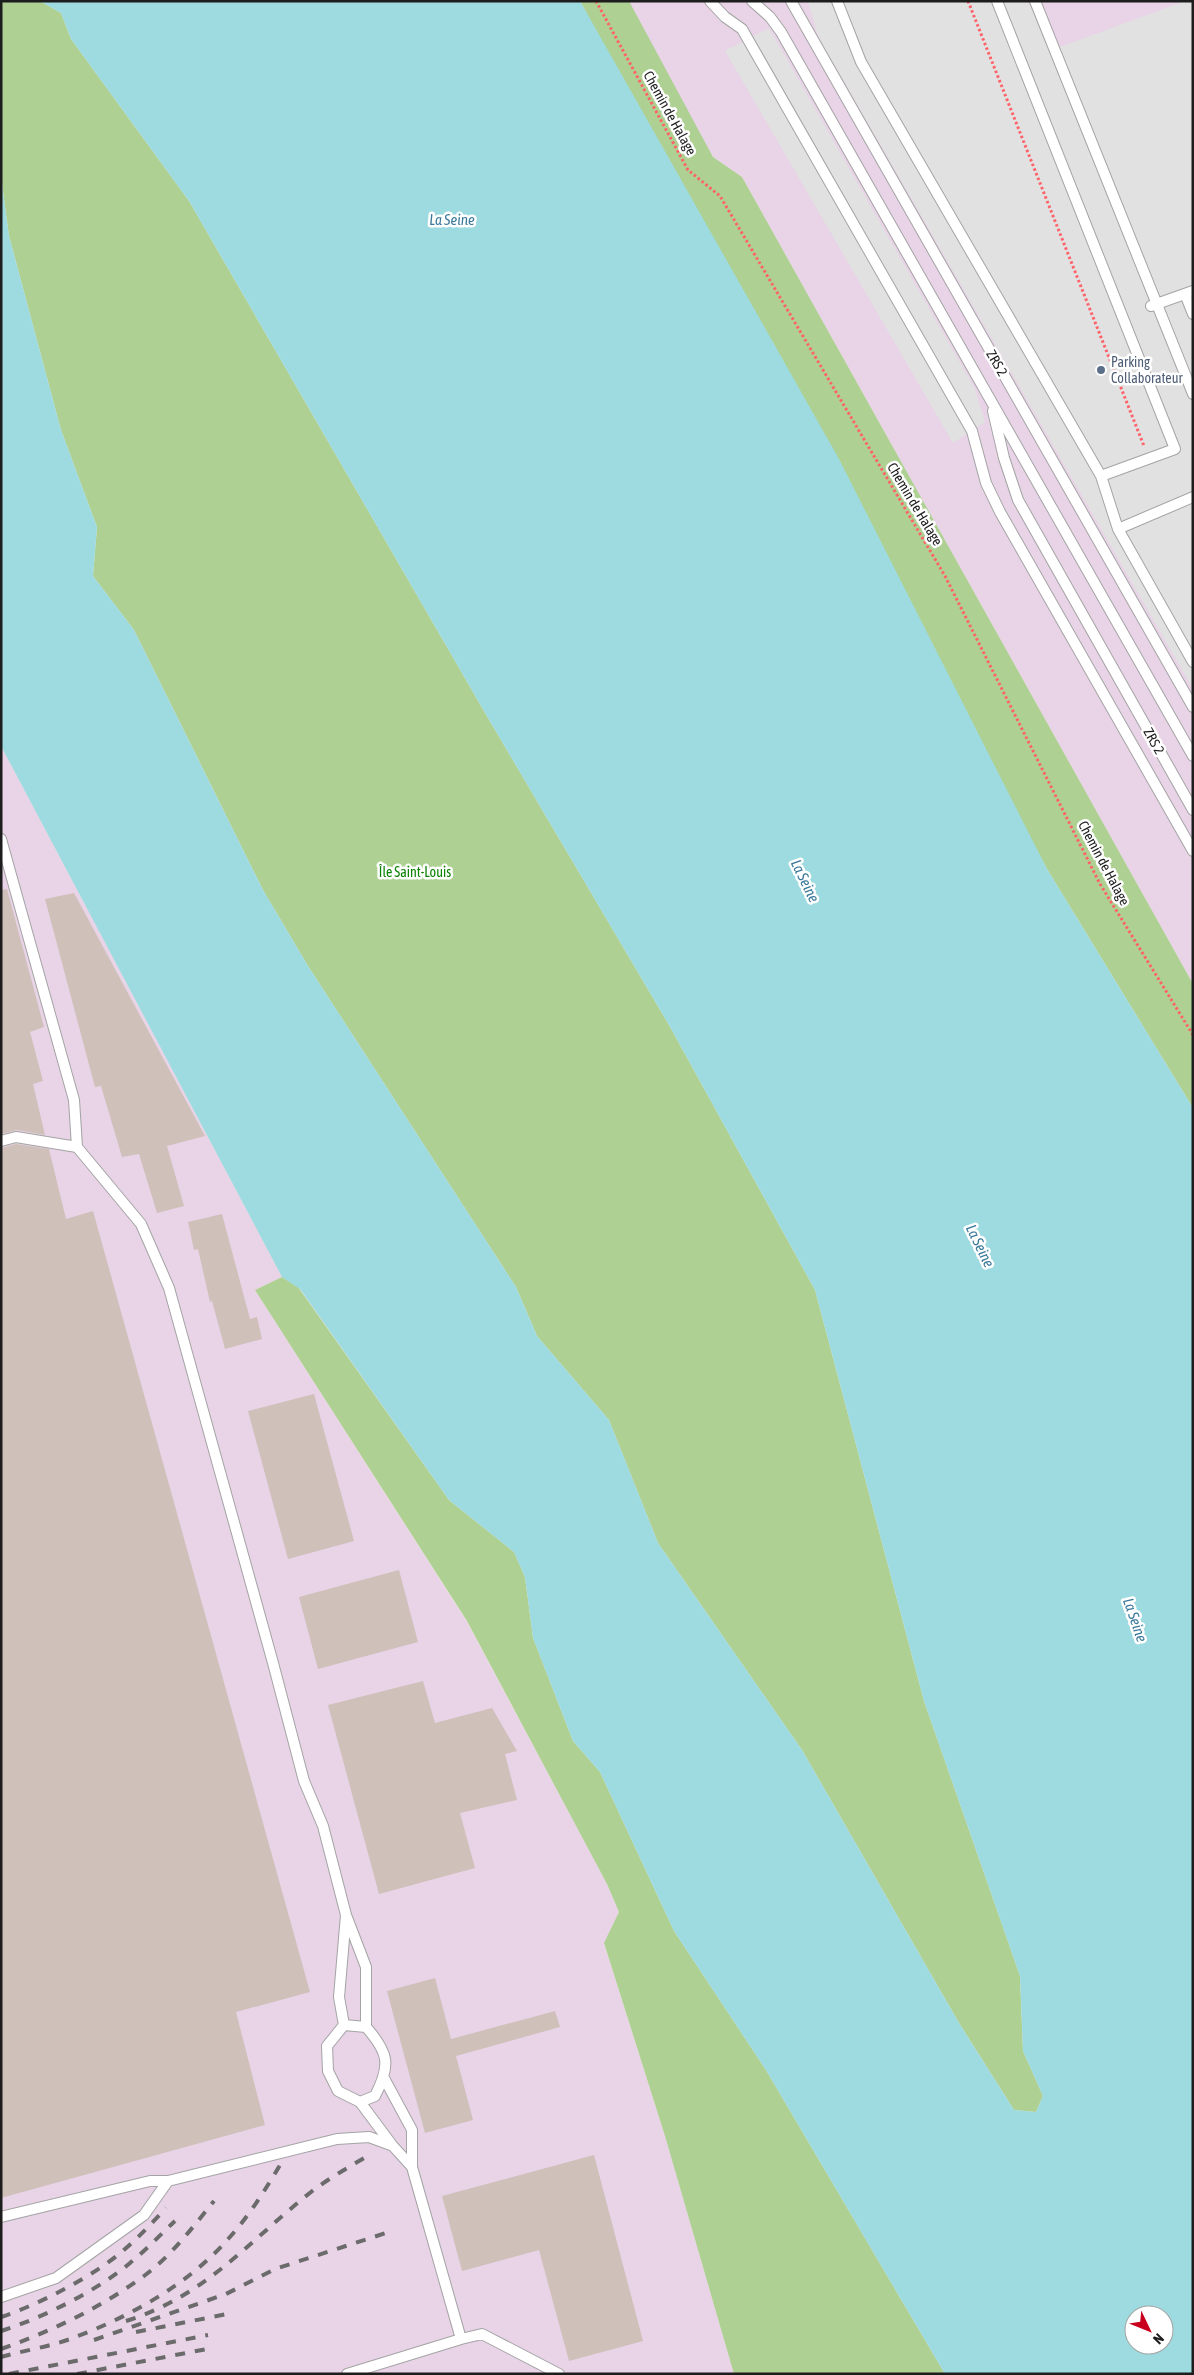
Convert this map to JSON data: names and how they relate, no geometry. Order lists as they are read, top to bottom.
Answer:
{
  "streets": {
    "lane": ["ZRS 2"],
    "path": ["Chemin de Halage"]
  },
  "water": ["La Seine"],
  "parks": ["Île Saint-Louis"],
  "places": ["Parking Collaborateur"],
  "north": "bottom right"
}
